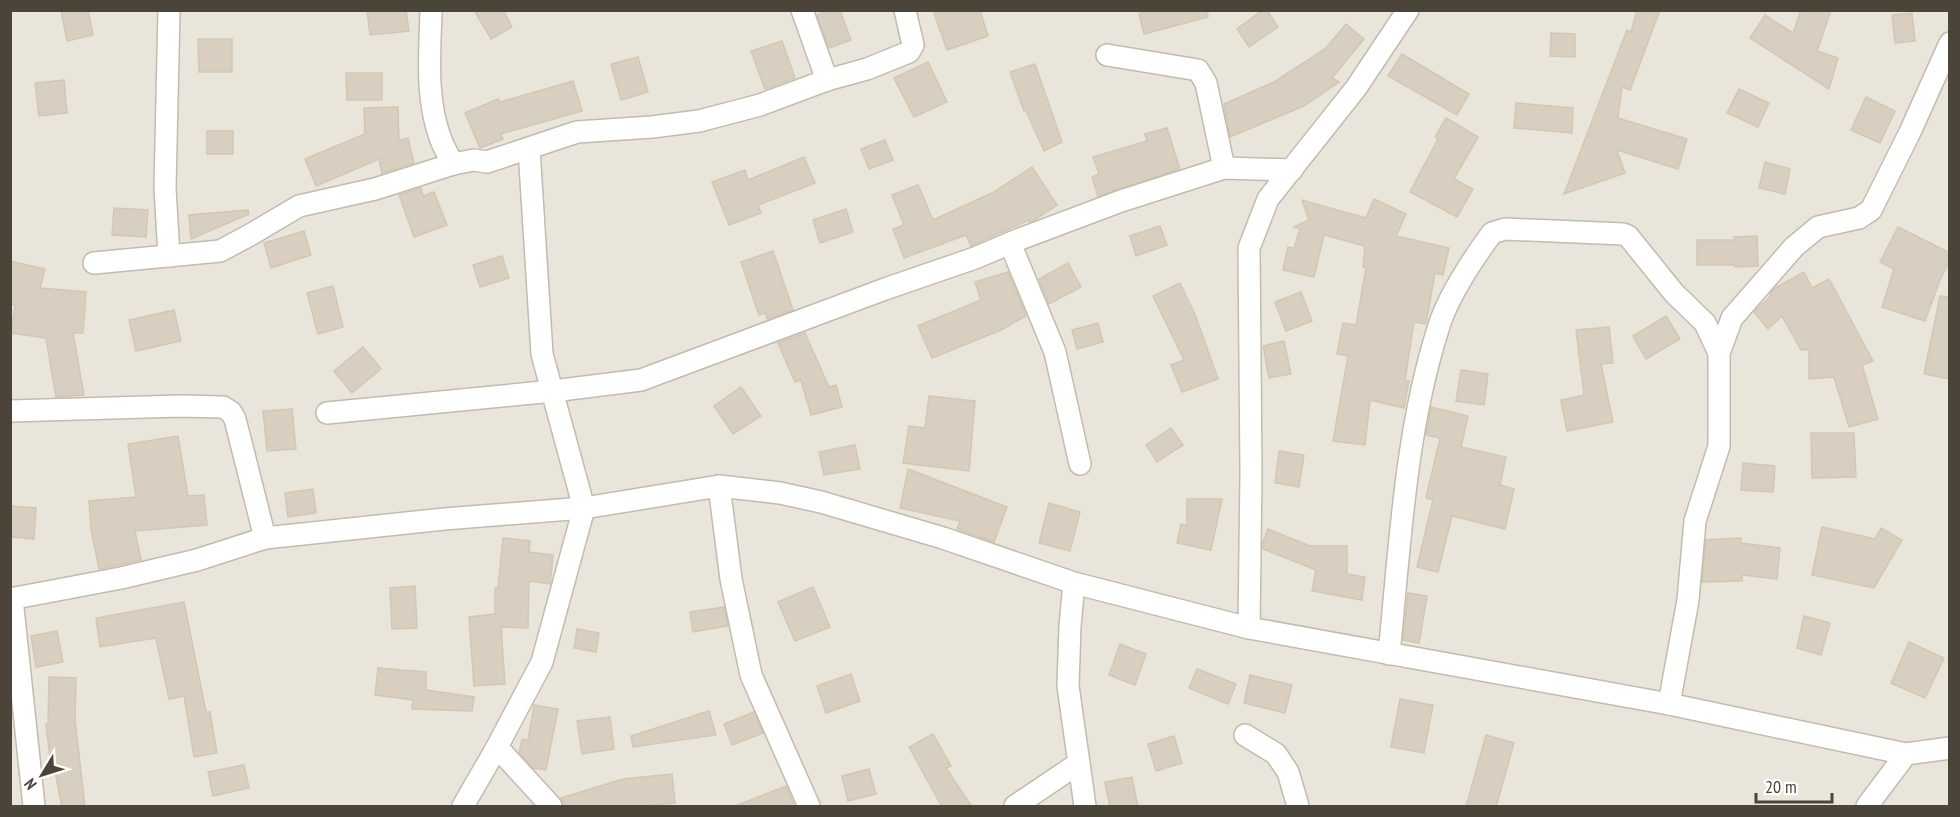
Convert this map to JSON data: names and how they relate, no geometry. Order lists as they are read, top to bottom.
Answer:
{
  "scale_bar": "20 m",
  "north": "bottom left"
}
